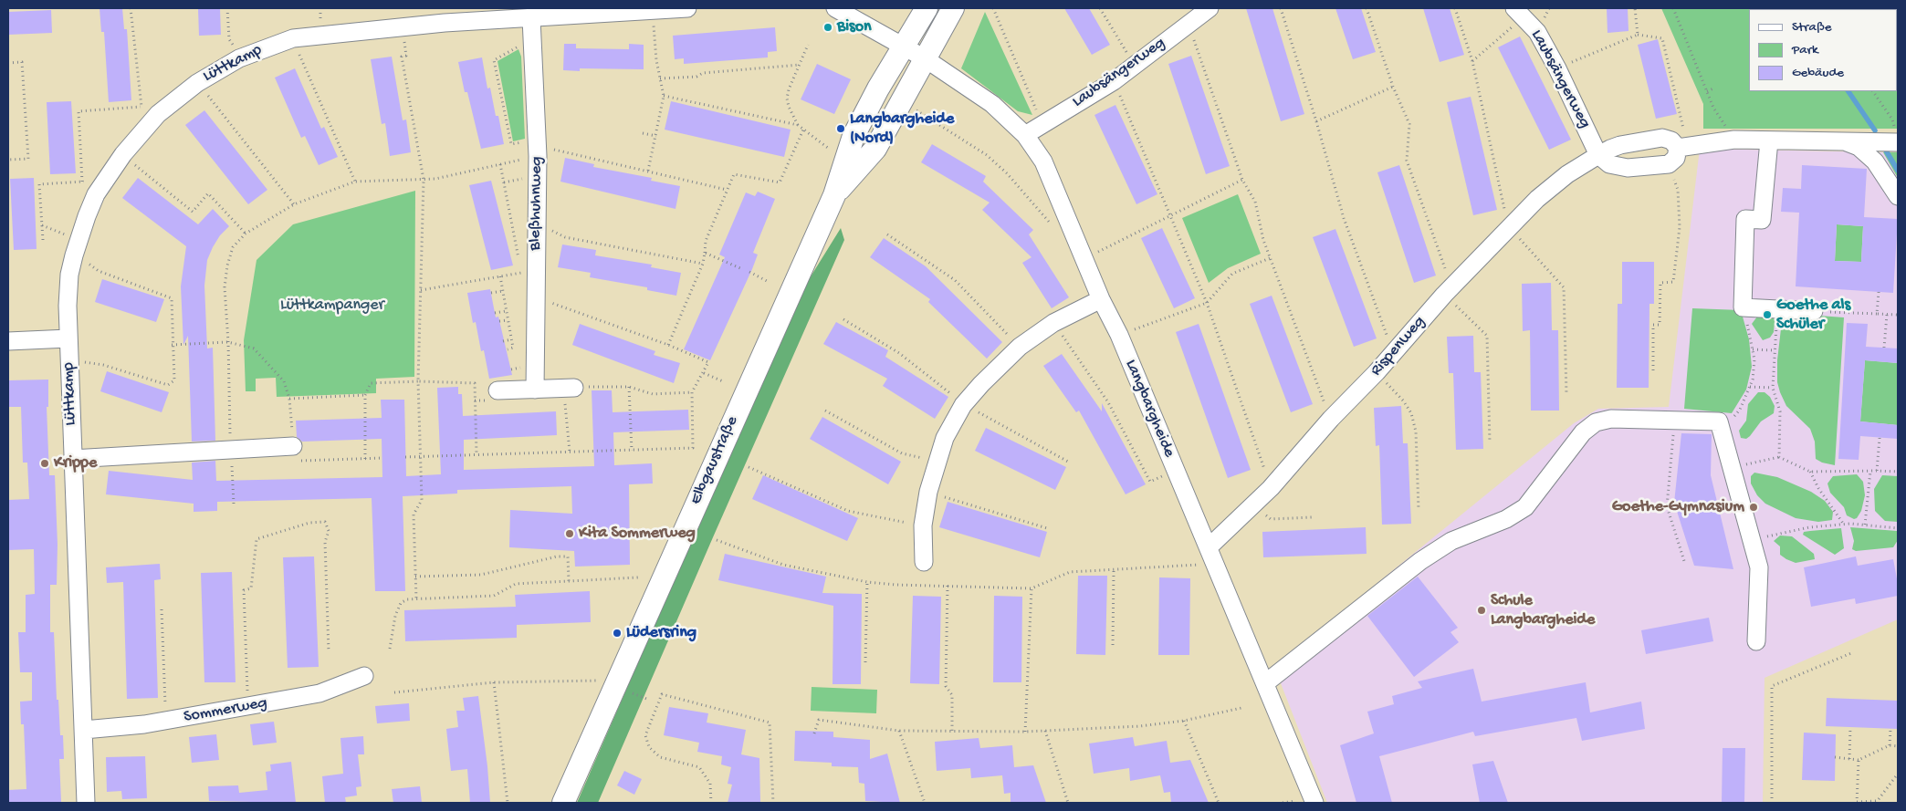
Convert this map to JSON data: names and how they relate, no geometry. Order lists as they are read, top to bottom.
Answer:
{
  "streets": {
    "main road": ["Elbgaustraße"],
    "street": [
      "Lüttkamp",
      "Laubsängerweg",
      "Bleßhuhnweg",
      "Rispenweg",
      "Langbargheide",
      "Sommerweg"
    ]
  },
  "crossings": [
    ["Lüttkamp", "Bleßhuhnweg"],
    ["Lüttkamp", "Sommerweg"],
    ["Laubsängerweg", "Rispenweg"],
    ["Laubsängerweg", "Langbargheide"],
    ["Rispenweg", "Langbargheide"],
    ["Langbargheide", "Elbgaustraße"]
  ],
  "parks": ["Lüttkampanger"],
  "places": [
    "Bison",
    "Langbargheide (Nord)",
    "Goethe als Schüler",
    "Krippe",
    "Goethe-Gymnasium",
    "Kita Sommerweg",
    "Schule Langbargheide",
    "Lüdersring"
  ],
  "legend": ["Straße", "Park", "Gebäude"]
}
